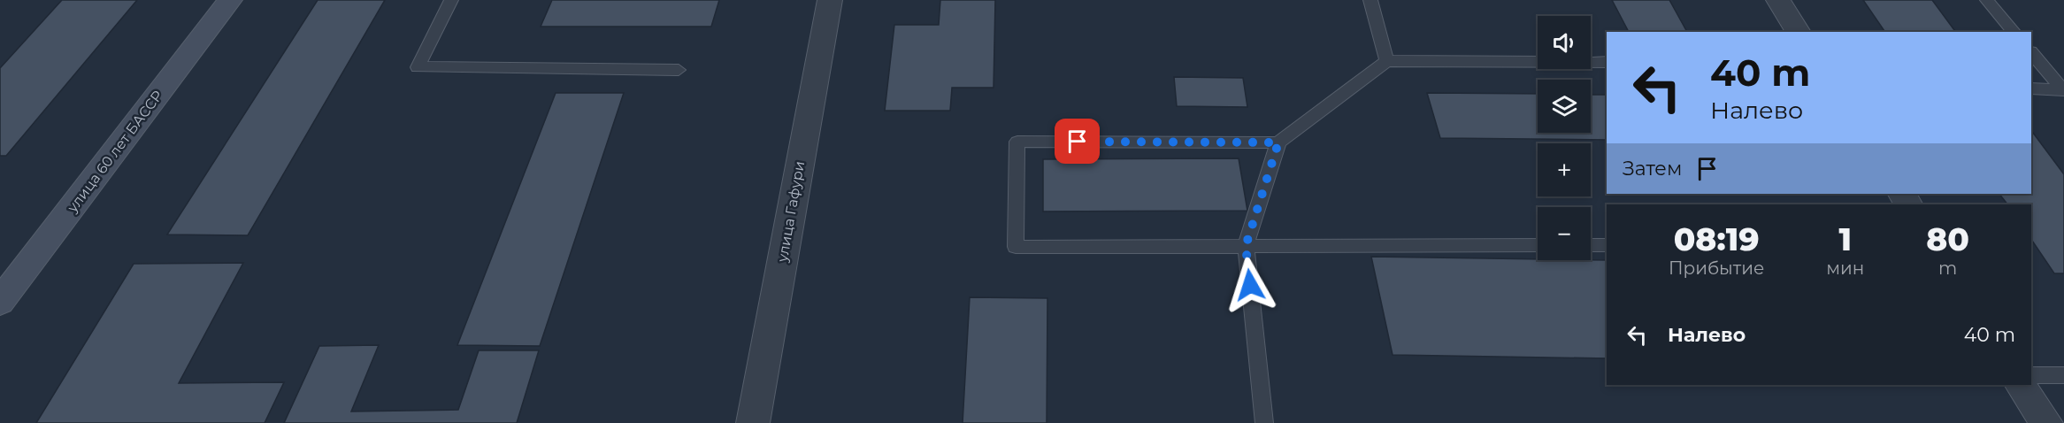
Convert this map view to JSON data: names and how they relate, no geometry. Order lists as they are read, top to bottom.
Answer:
{
  "streets": {
    "main road": ["улица 60 лет БАССР"],
    "street": ["улица Гафури"]
  },
  "page": {
    "map_buttons": ["+", "−"],
    "turn": ["40 m", "Налево"],
    "then": "Затем",
    "eta": [
      "08:19",
      "Прибытие",
      "1",
      "мин",
      "80",
      "m"
    ],
    "list": [
      {
        "name": "Налево",
        "value": "40 m"
      }
    ]
  }
}
